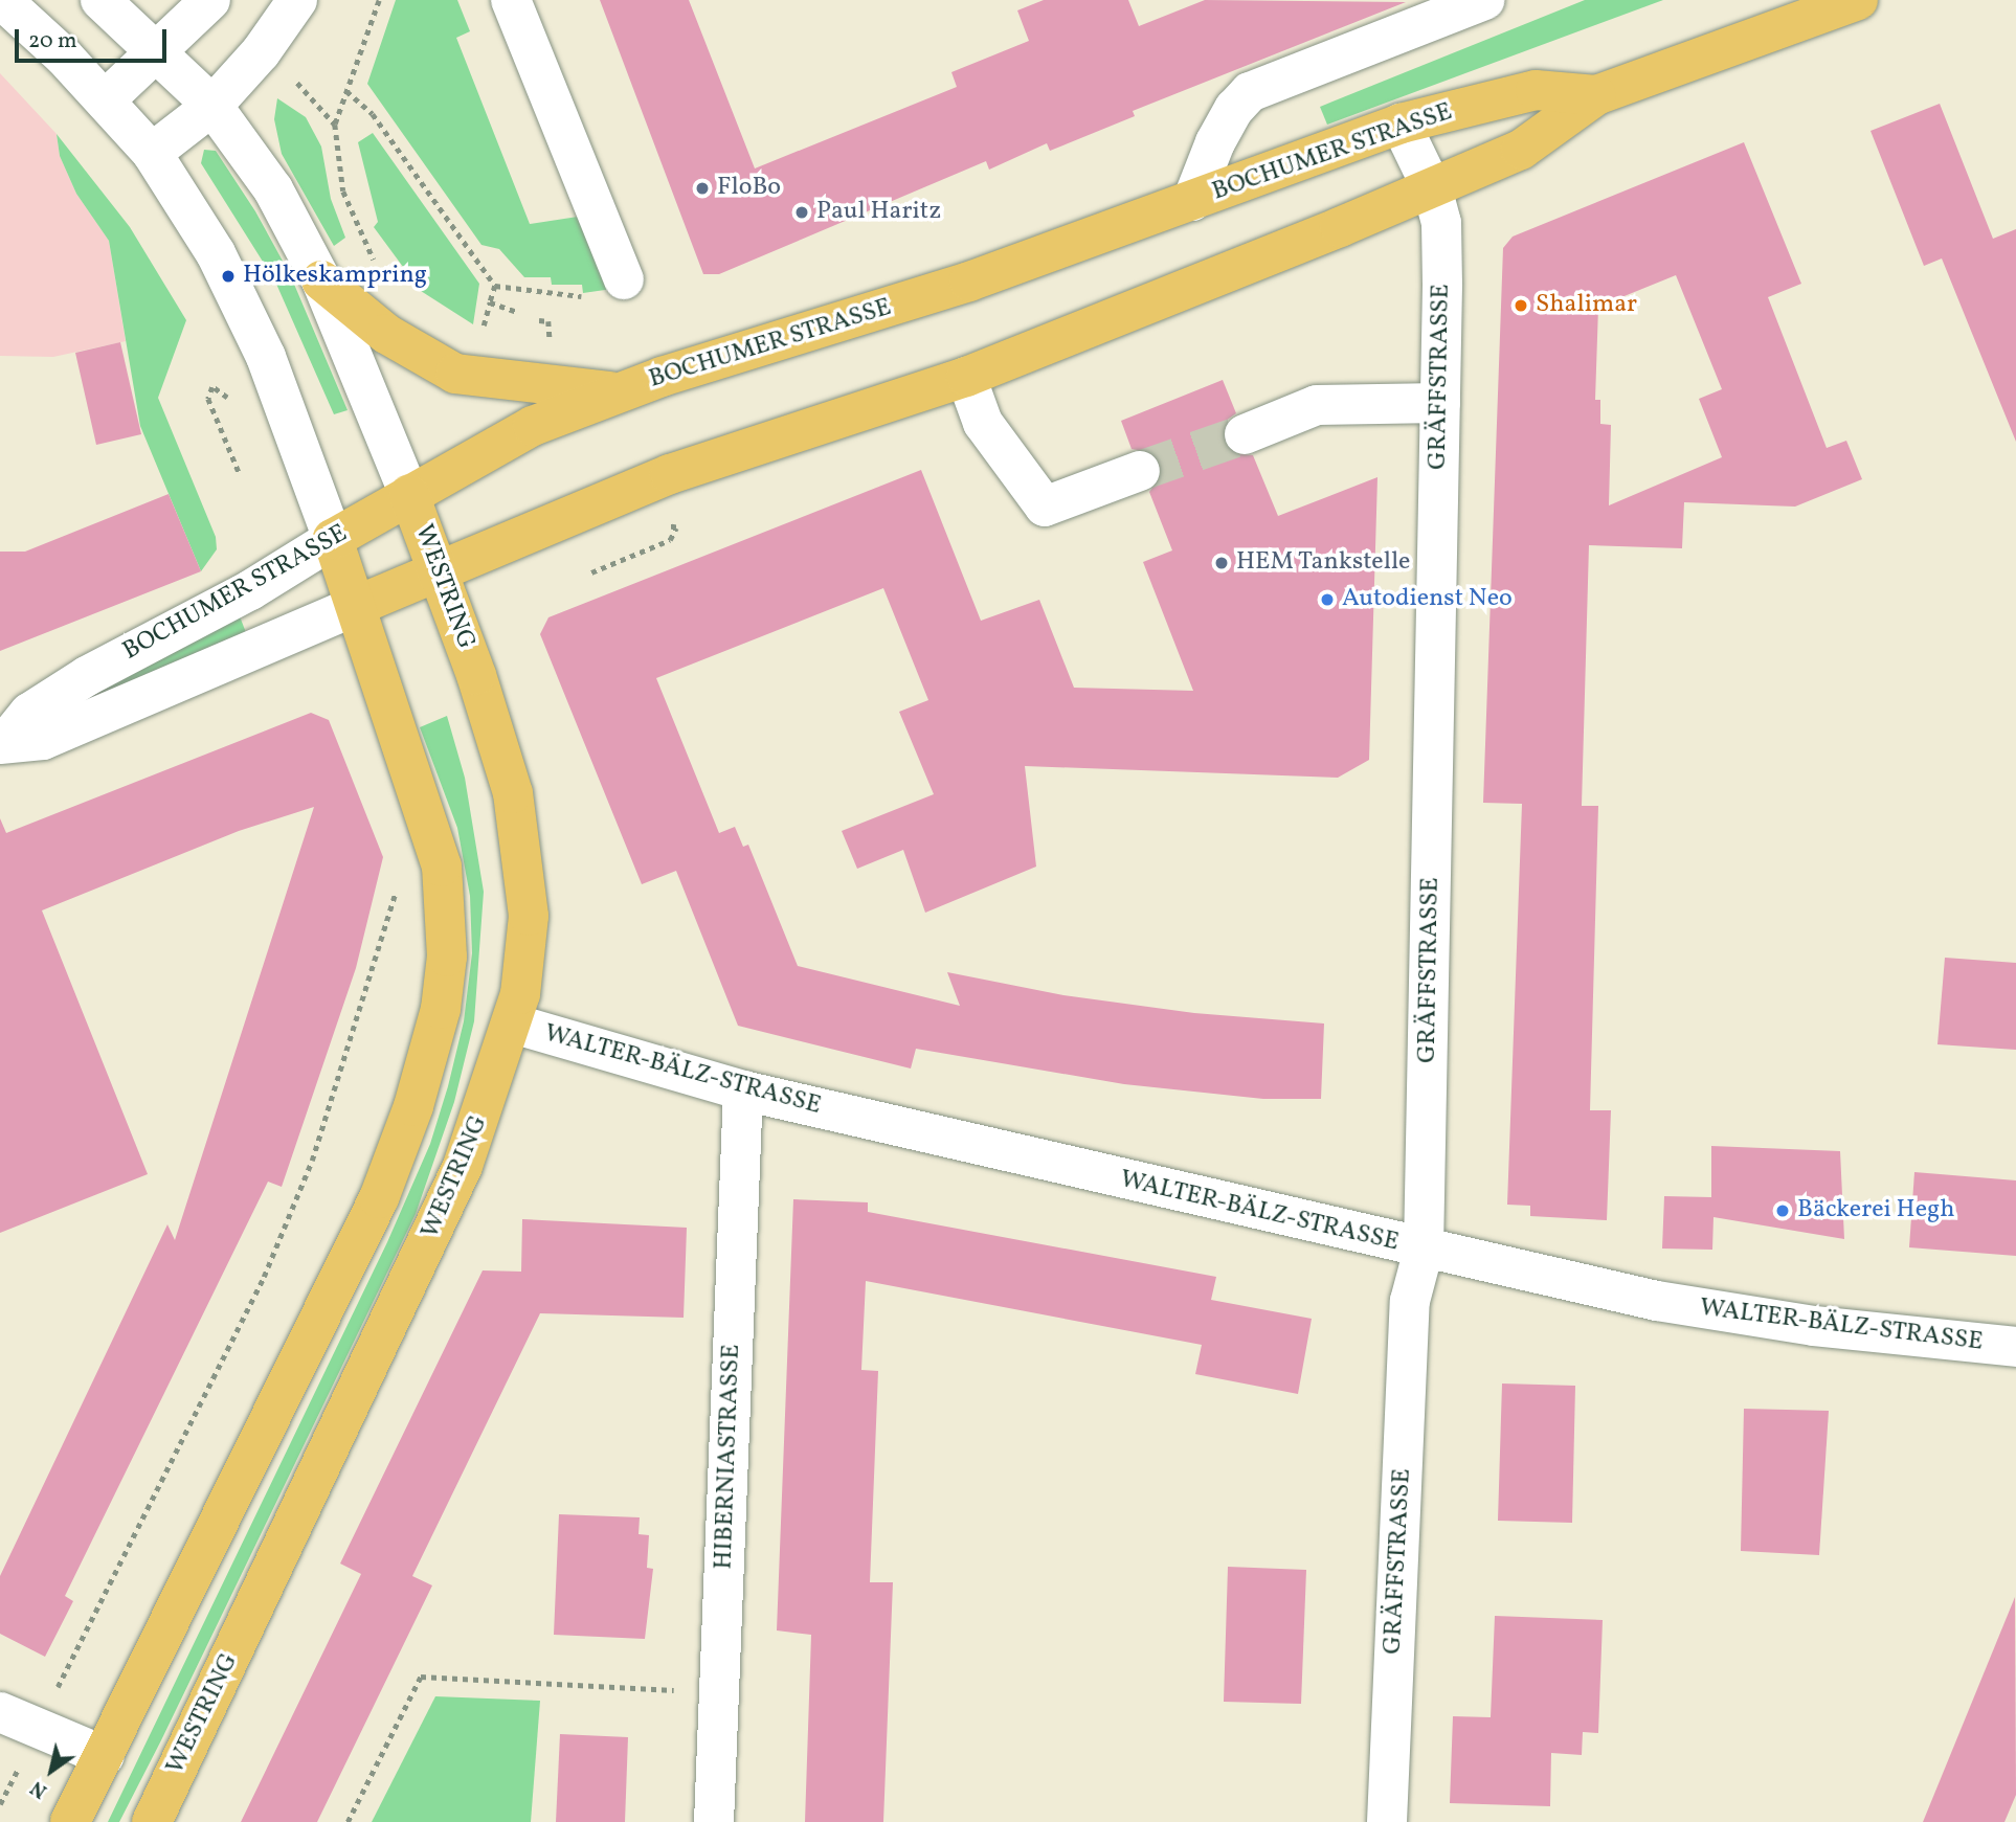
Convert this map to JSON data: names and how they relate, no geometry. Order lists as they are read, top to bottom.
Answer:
{
  "streets": {
    "main road": ["BOCHUMER STRASSE", "WESTRING"],
    "street": ["GRÄFFSTRASSE", "WALTER-BÄLZ-STRASSE", "HIBERNIASTRASSE"]
  },
  "crossings": [
    ["BOCHUMER STRASSE", "GRÄFFSTRASSE"],
    ["BOCHUMER STRASSE", "WESTRING"],
    ["GRÄFFSTRASSE", "WALTER-BÄLZ-STRASSE"],
    ["WESTRING", "WALTER-BÄLZ-STRASSE"],
    ["WALTER-BÄLZ-STRASSE", "HIBERNIASTRASSE"]
  ],
  "places": [
    "FloBo",
    "Paul Haritz",
    "Hölkeskampring",
    "Shalimar",
    "HEM Tankstelle",
    "Autodienst Neo",
    "Bäckerei Hegh"
  ],
  "scale_bar": "20 m",
  "north": "bottom left"
}
